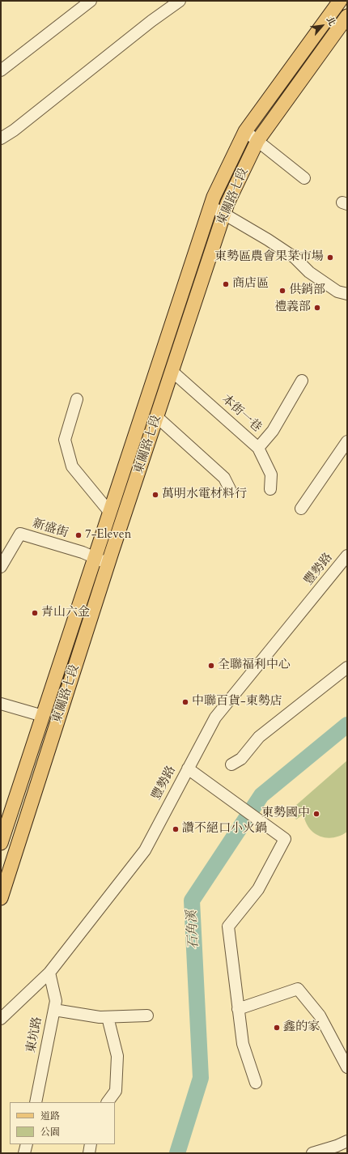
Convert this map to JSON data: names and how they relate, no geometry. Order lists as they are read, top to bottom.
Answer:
{
  "streets": {
    "main road": ["東關路七段"],
    "street": [
      "本街一巷",
      "新盛街",
      "豐勢路",
      "東坑路"
    ]
  },
  "crossings": [
    ["東關路七段", "本街一巷"],
    ["東關路七段", "新盛街"],
    ["豐勢路", "東坑路"]
  ],
  "water": ["石角溪"],
  "places": [
    "東勢區農會果菜市場",
    "商店區",
    "供銷部",
    "禮義部",
    "萬明水電材料行",
    "7-Eleven",
    "青山六金",
    "全聯福利中心",
    "中聯百貨-東勢店",
    "東勢國中",
    "讚不絕口小火鍋",
    "鑫的家"
  ],
  "legend": ["道路", "公園"],
  "north": "top right"
}
